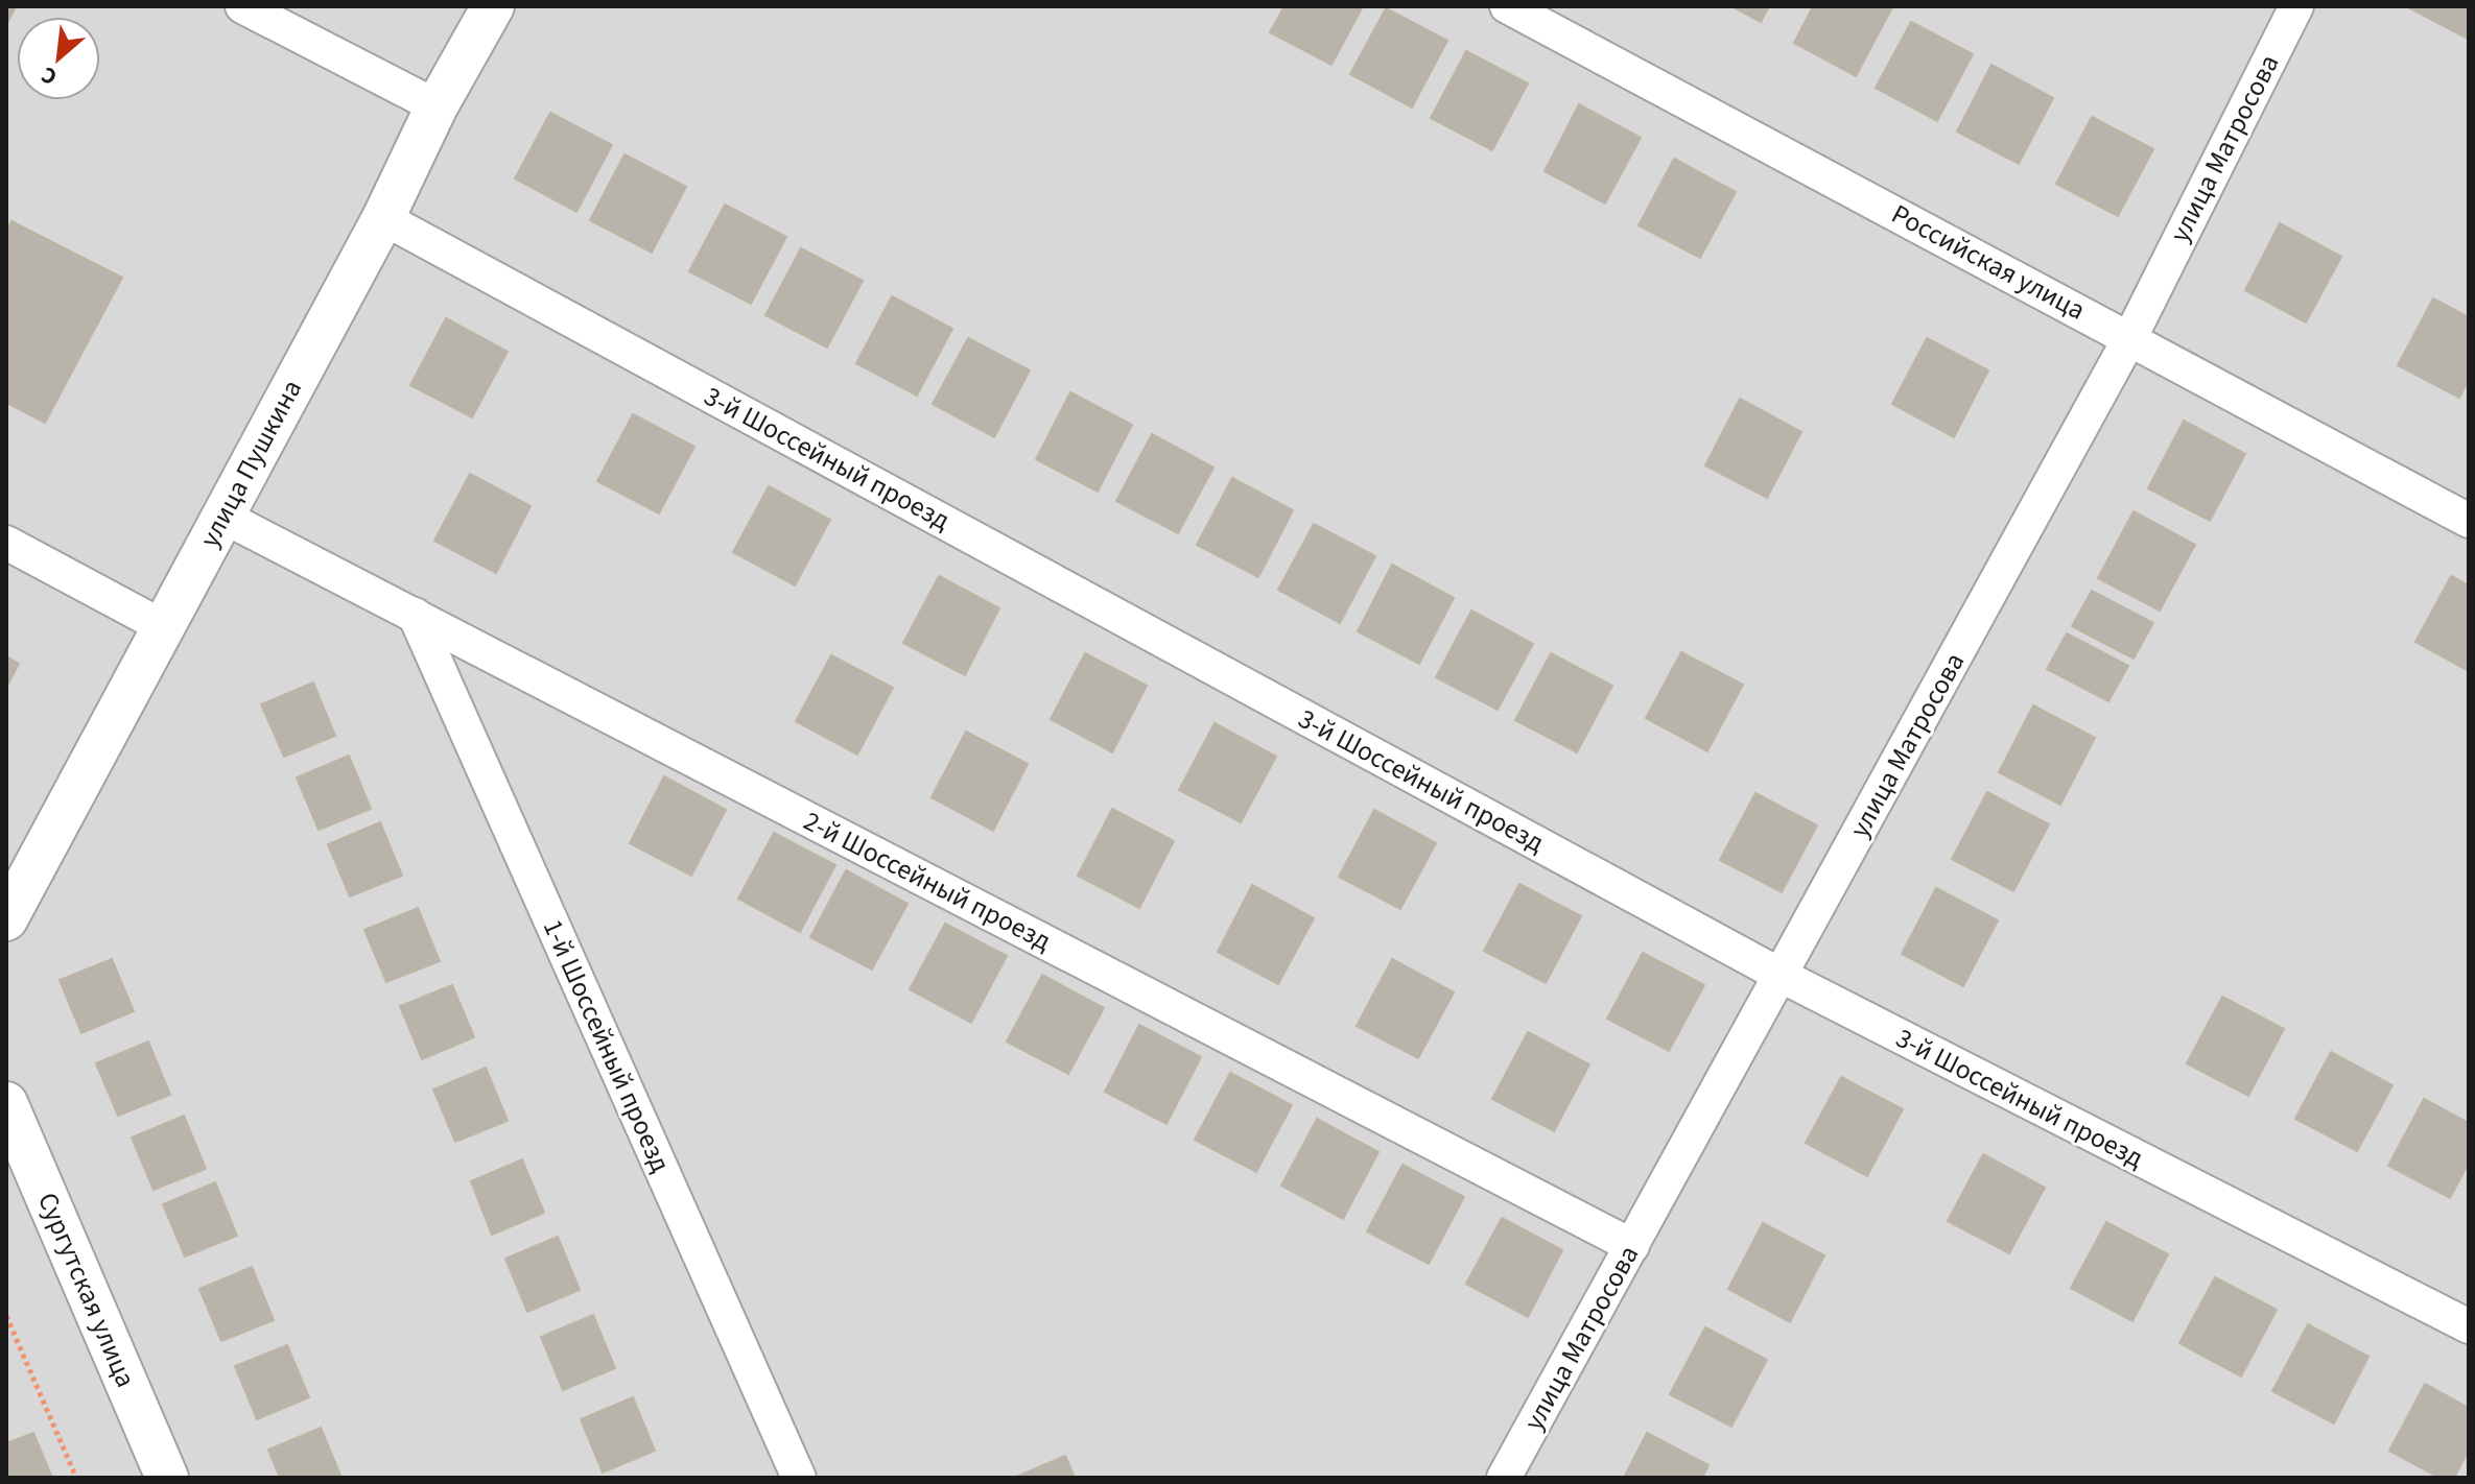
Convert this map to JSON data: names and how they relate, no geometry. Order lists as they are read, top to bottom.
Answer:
{
  "streets": {
    "street": [
      "улица Матросова",
      "Российская улица",
      "3-й Шоссейный проезд",
      "улица Пушкина",
      "2-й Шоссейный проезд",
      "1-й Шоссейный проезд",
      "Сургутская улица"
    ]
  },
  "crossings": [
    ["улица Матросова", "Российская улица"],
    ["улица Матросова", "3-й Шоссейный проезд"],
    ["улица Матросова", "2-й Шоссейный проезд"],
    ["3-й Шоссейный проезд", "улица Пушкина"],
    ["улица Пушкина", "2-й Шоссейный проезд"],
    ["2-й Шоссейный проезд", "1-й Шоссейный проезд"]
  ],
  "north": "bottom left"
}
